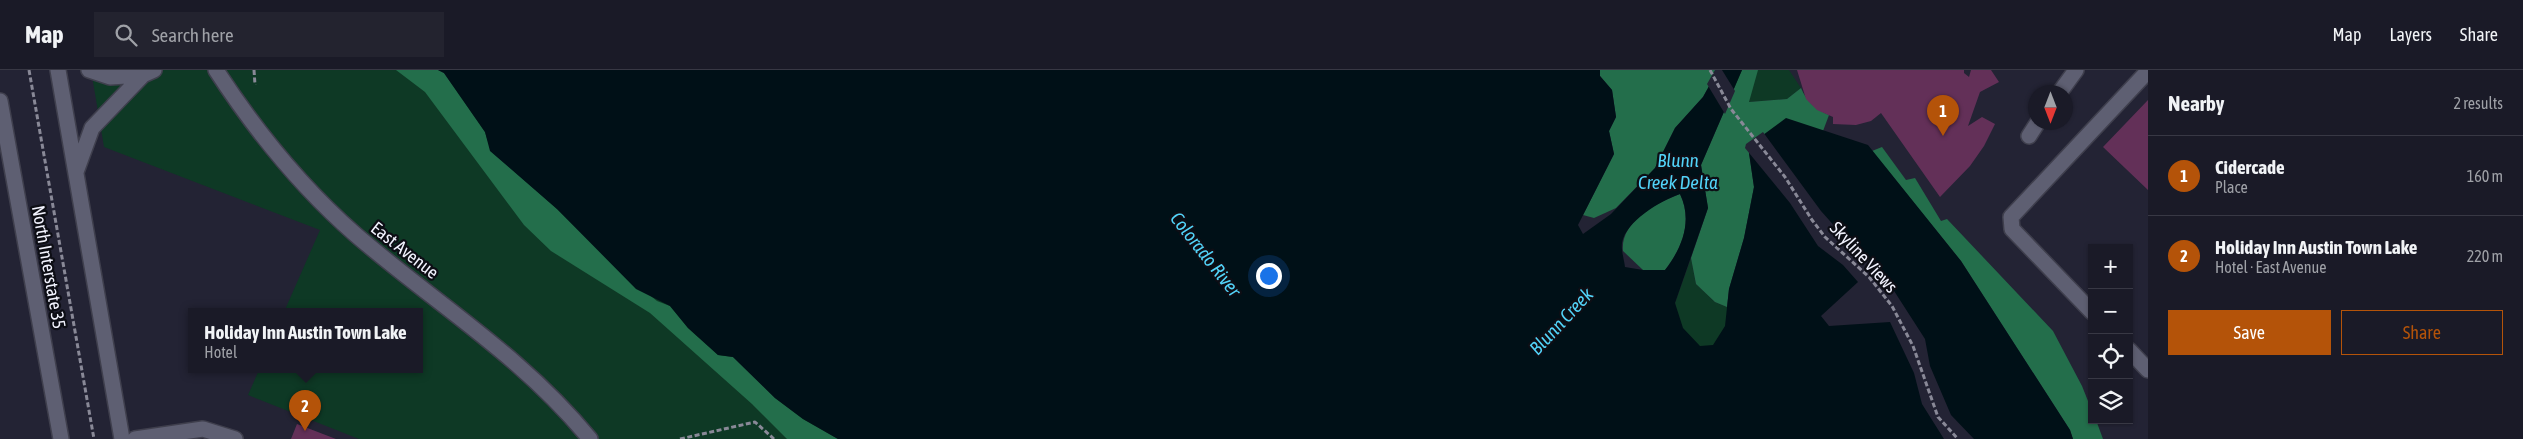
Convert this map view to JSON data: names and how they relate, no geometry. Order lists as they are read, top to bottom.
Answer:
{
  "streets": {
    "main road": ["East Avenue", "North Interstate 35"],
    "path": ["Skyline Views"]
  },
  "water": ["Blunn Creek Delta", "Colorado River", "Blunn Creek"],
  "north": "bottom",
  "page": {
    "header": "Map",
    "search": "Search here",
    "nav": ["Map", "Layers", "Share"],
    "heading": ["Nearby", "2 results"],
    "pins": ["1", "2"],
    "list": [
      {
        "mark": "1",
        "name": "Cidercade",
        "note": "Place",
        "value": "160 m"
      },
      {
        "mark": "2",
        "name": "Holiday Inn Austin Town Lake",
        "note": "Hotel · East Avenue",
        "value": "220 m"
      }
    ],
    "map_buttons": ["+", "−"],
    "buttons": ["Save", "Share"],
    "popup": ["Holiday Inn Austin Town Lake", "Hotel"]
  }
}
